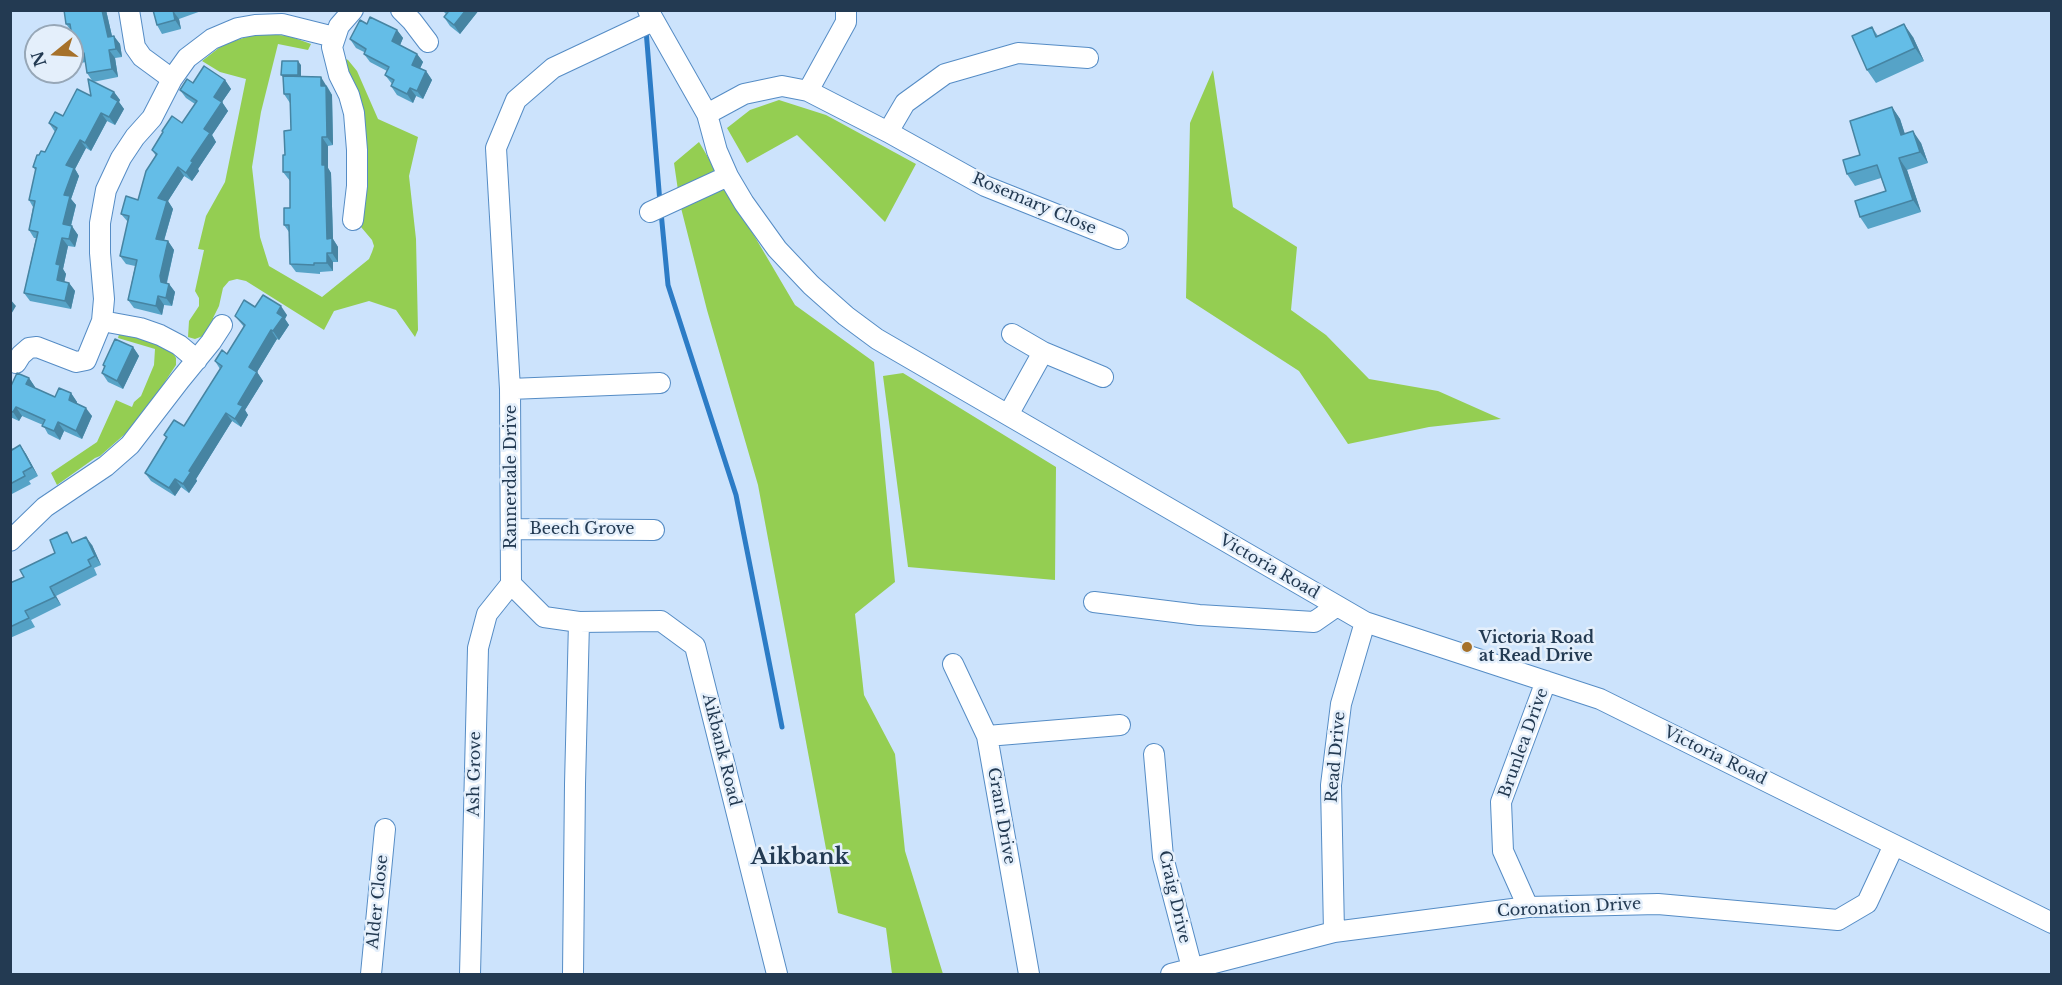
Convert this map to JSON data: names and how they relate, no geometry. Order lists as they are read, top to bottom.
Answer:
{
  "streets": {
    "street": [
      "Rosemary Close",
      "Rannerdale Drive",
      "Beech Grove",
      "Victoria Road",
      "Brunlea Drive",
      "Aikbank Road",
      "Read Drive",
      "Ash Grove",
      "Grant Drive",
      "Craig Drive",
      "Alder Close",
      "Coronation Drive"
    ]
  },
  "crossings": [
    ["Rosemary Close", "Victoria Road"],
    ["Rannerdale Drive", "Beech Grove"],
    ["Rannerdale Drive", "Victoria Road"],
    ["Rannerdale Drive", "Ash Grove"],
    ["Victoria Road", "Brunlea Drive"],
    ["Victoria Road", "Read Drive"],
    ["Victoria Road", "Coronation Drive"],
    ["Brunlea Drive", "Coronation Drive"],
    ["Read Drive", "Coronation Drive"],
    ["Craig Drive", "Coronation Drive"]
  ],
  "districts": ["Aikbank"],
  "places": ["Victoria Road at Read Drive"],
  "north": "left"
}
